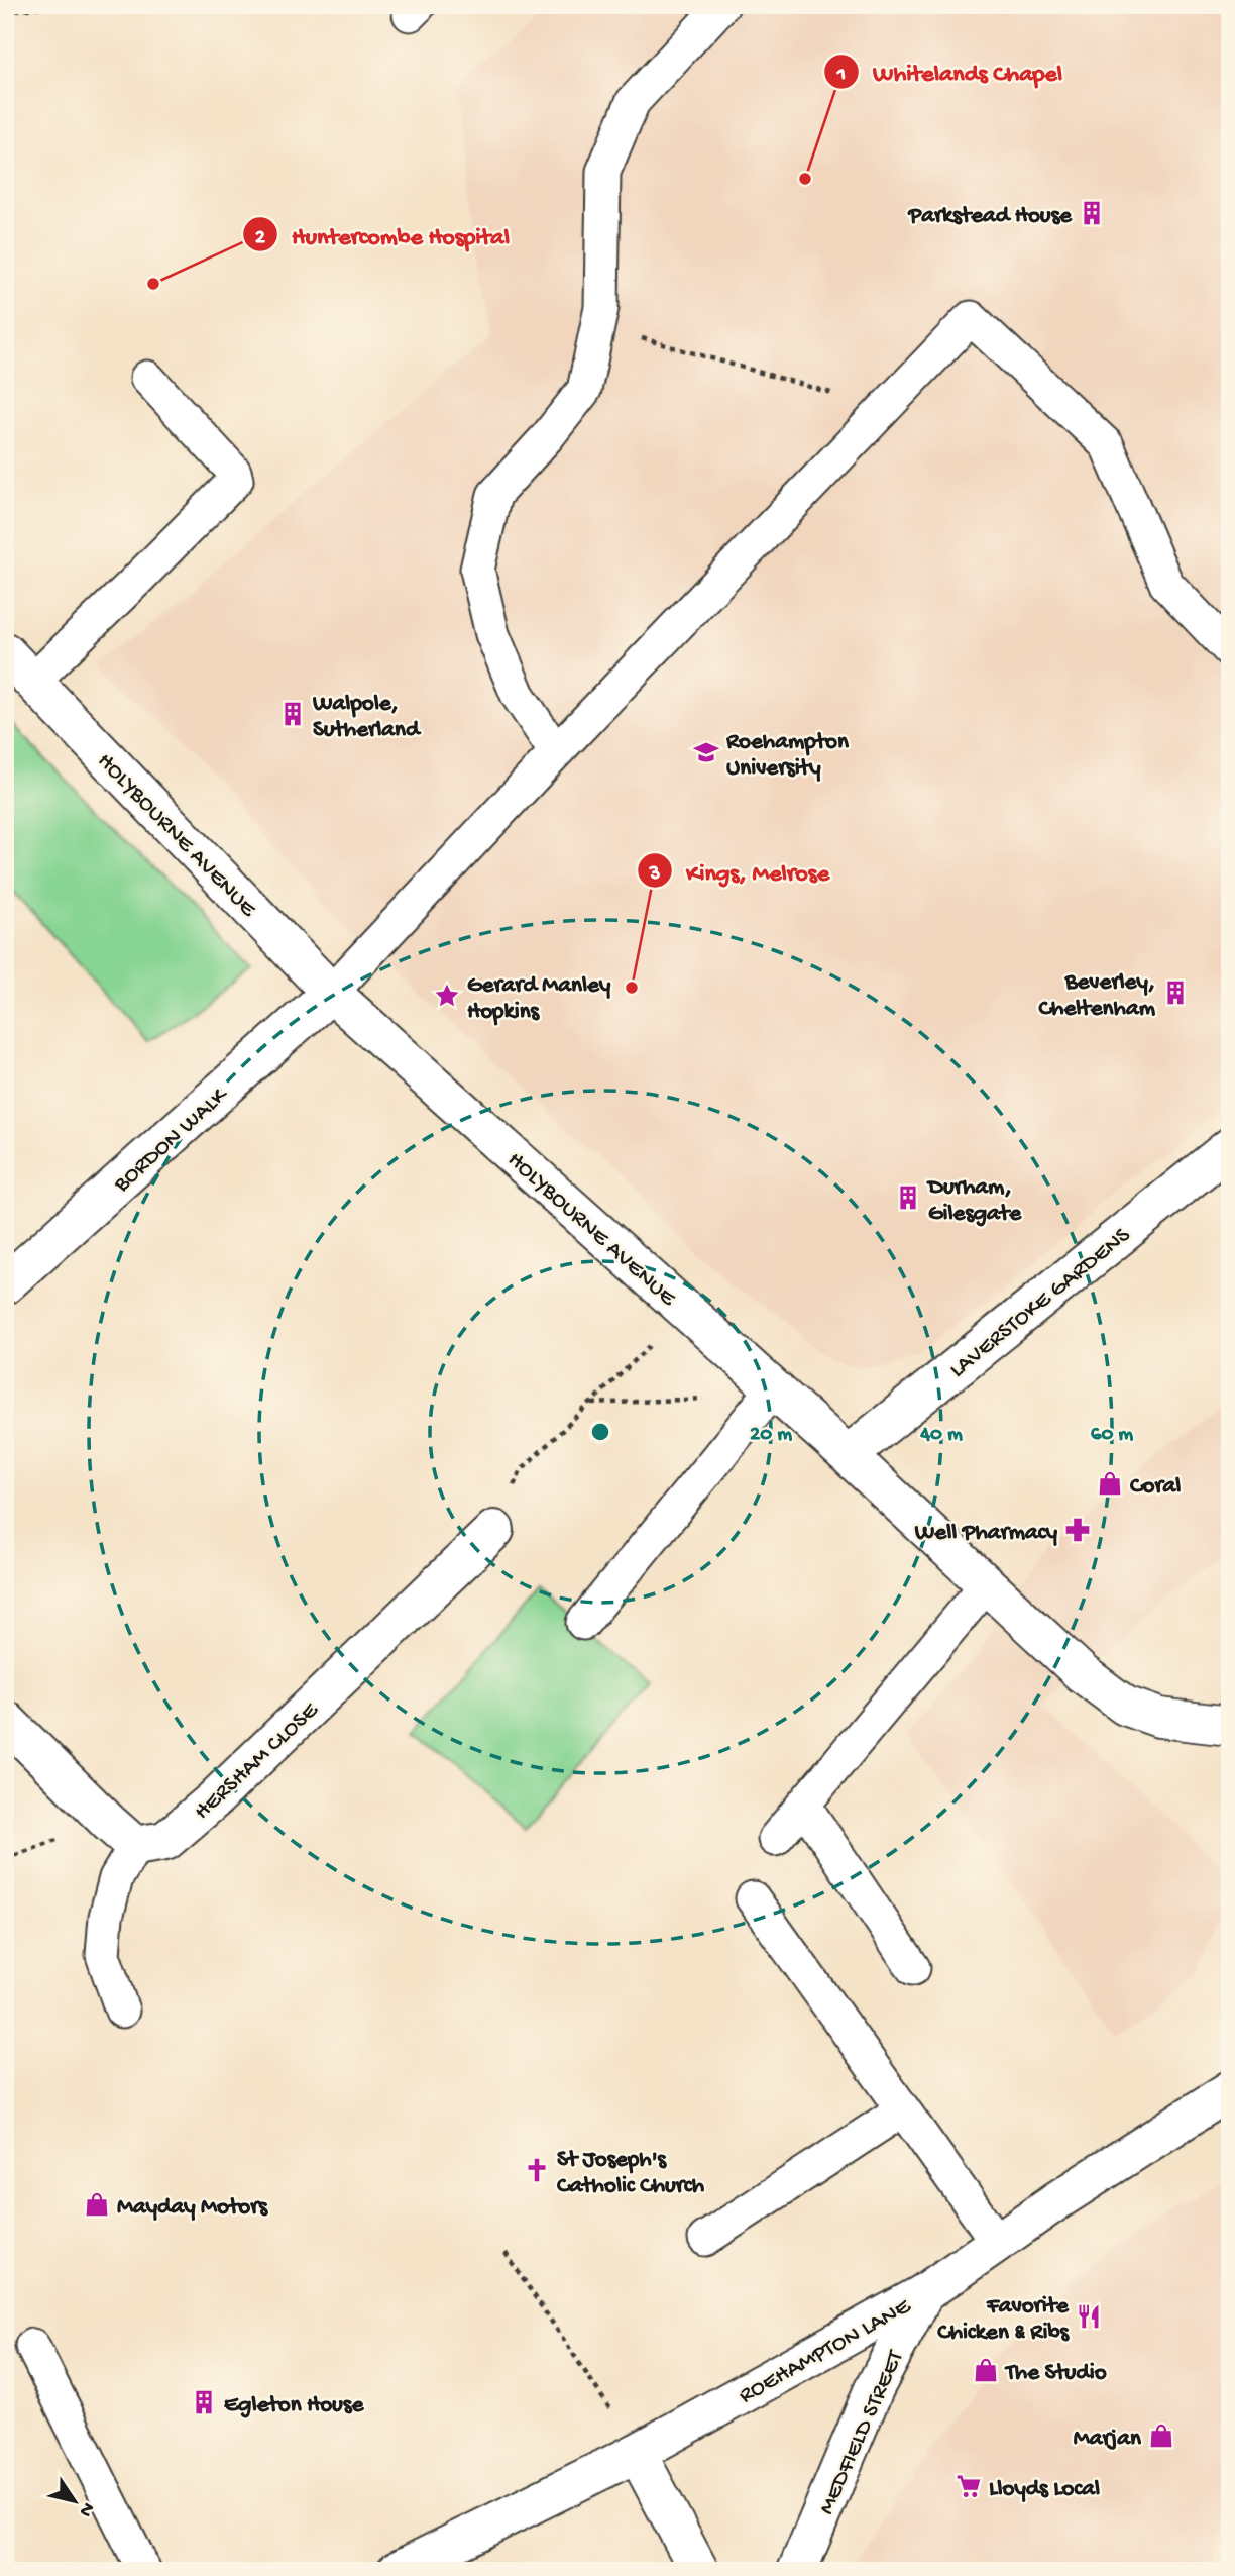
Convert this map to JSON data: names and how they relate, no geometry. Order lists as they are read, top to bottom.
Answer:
{
  "streets": {
    "main road": [
      "HOLYBOURNE AVENUE",
      "BORDON WALK",
      "LAVERSTOKE GARDENS",
      "HERSHAM CLOSE",
      "ROEHAMPTON LANE",
      "MEDFIELD STREET"
    ]
  },
  "crossings": [
    ["HOLYBOURNE AVENUE", "BORDON WALK"],
    ["HOLYBOURNE AVENUE", "LAVERSTOKE GARDENS"],
    ["ROEHAMPTON LANE", "MEDFIELD STREET"]
  ],
  "places": {
    "other": ["Whitelands Chapel", "Huntercombe Hospital", "Kings, Melrose"],
    "building": [
      "Parkstead House",
      "Walpole, Sutherland",
      "Beverley, Cheltenham",
      "Durham, Gilesgate",
      "Egleton House"
    ],
    "school or university": ["Roehampton University"],
    "place": ["Gerard Manley Hopkins"],
    "shop": [
      "Coral",
      "Mayday Motors",
      "The Studio",
      "Marjan"
    ],
    "pharmacy": ["Well Pharmacy"],
    "church": ["St Joseph's Catholic Church"],
    "restaurant": ["Favorite Chicken & Ribs"],
    "supermarket": ["Lloyds Local"]
  },
  "north": "bottom right",
  "rings": ["20 m", "40 m", "60 m"]
}
